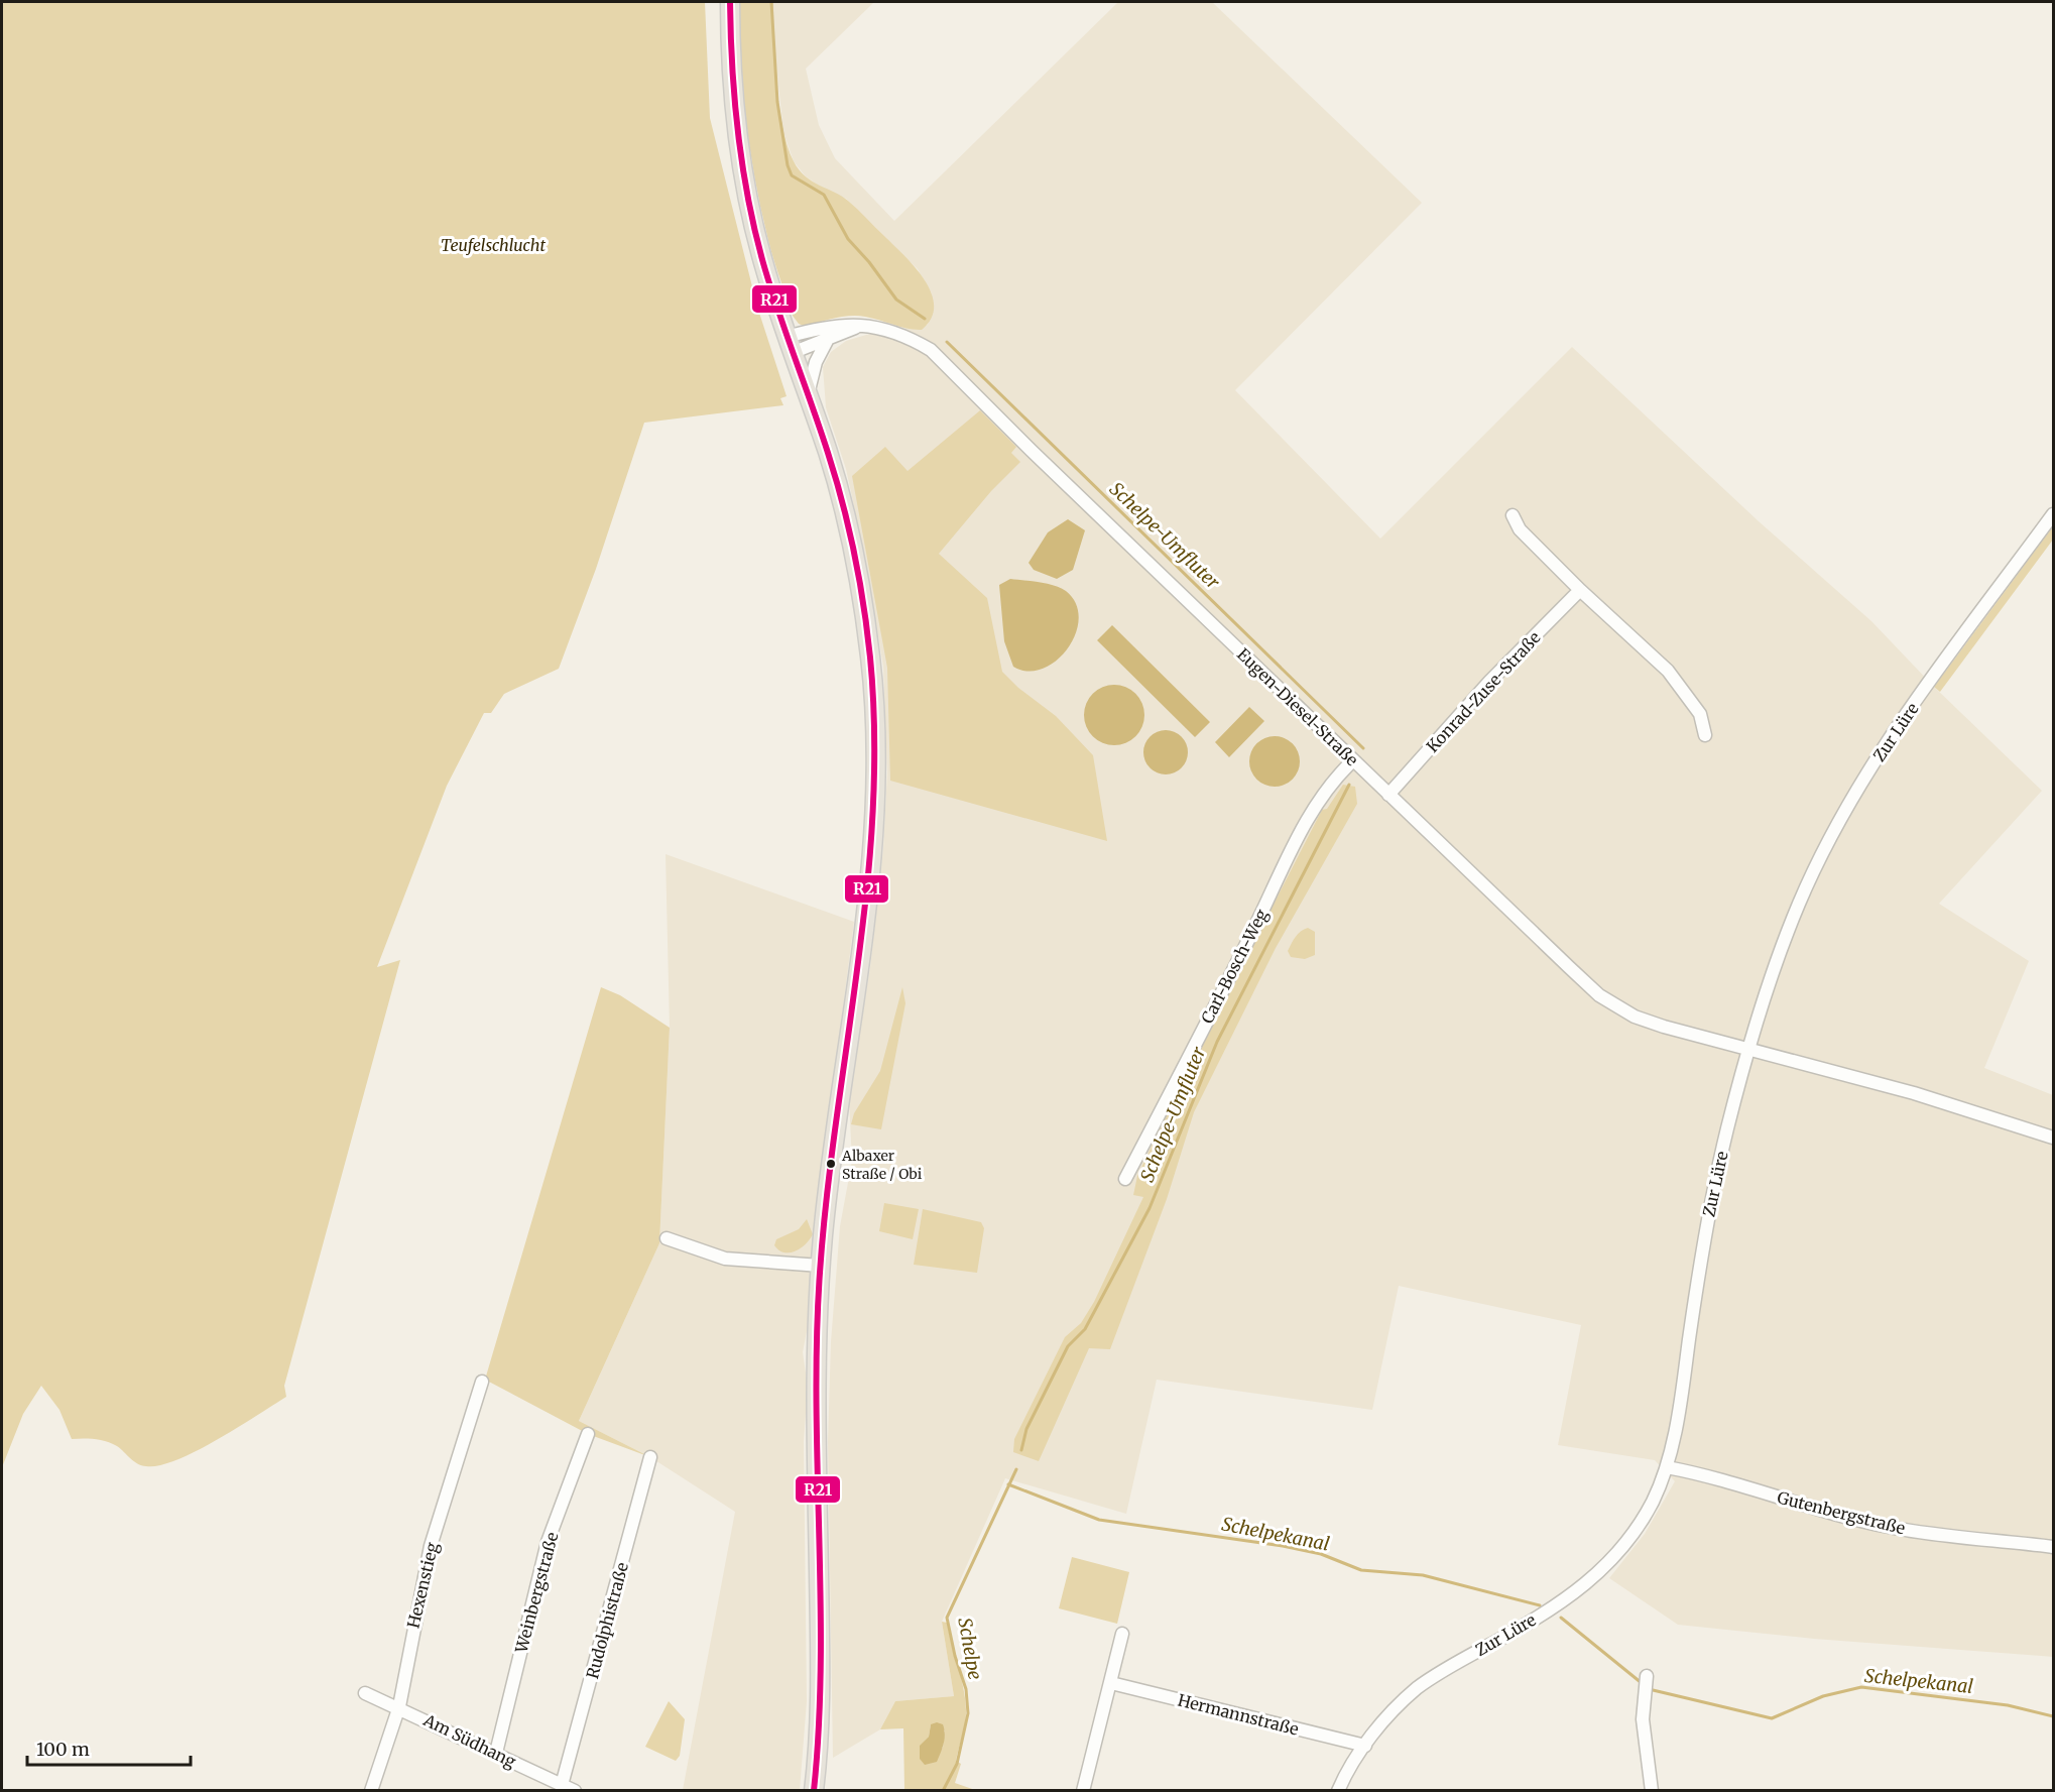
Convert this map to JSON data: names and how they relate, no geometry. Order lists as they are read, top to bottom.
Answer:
{
  "streets": {
    "street": [
      "Konrad-Zuse-Straße",
      "Eugen-Diesel-Straße",
      "Zur Lüre",
      "Carl-Bosch-Weg",
      "Gutenbergstraße",
      "Hexenstieg",
      "Weinbergstraße",
      "Rudolphistraße",
      "Hermannstraße",
      "Am Südhang"
    ]
  },
  "crossings": [
    ["Konrad-Zuse-Straße", "Eugen-Diesel-Straße"],
    ["Eugen-Diesel-Straße", "Zur Lüre"],
    ["Eugen-Diesel-Straße", "Carl-Bosch-Weg"],
    ["Zur Lüre", "Gutenbergstraße"],
    ["Zur Lüre", "Hermannstraße"],
    ["Hexenstieg", "Am Südhang"],
    ["Weinbergstraße", "Am Südhang"],
    ["Rudolphistraße", "Am Südhang"]
  ],
  "water": ["Schelpe-Umfluter", "Schelpekanal", "Schelpe"],
  "parks": ["Teufelschlucht"],
  "places": ["Albaxer Straße / Obi"],
  "lines": ["transit line R21"],
  "scale_bar": "100 m"
}
